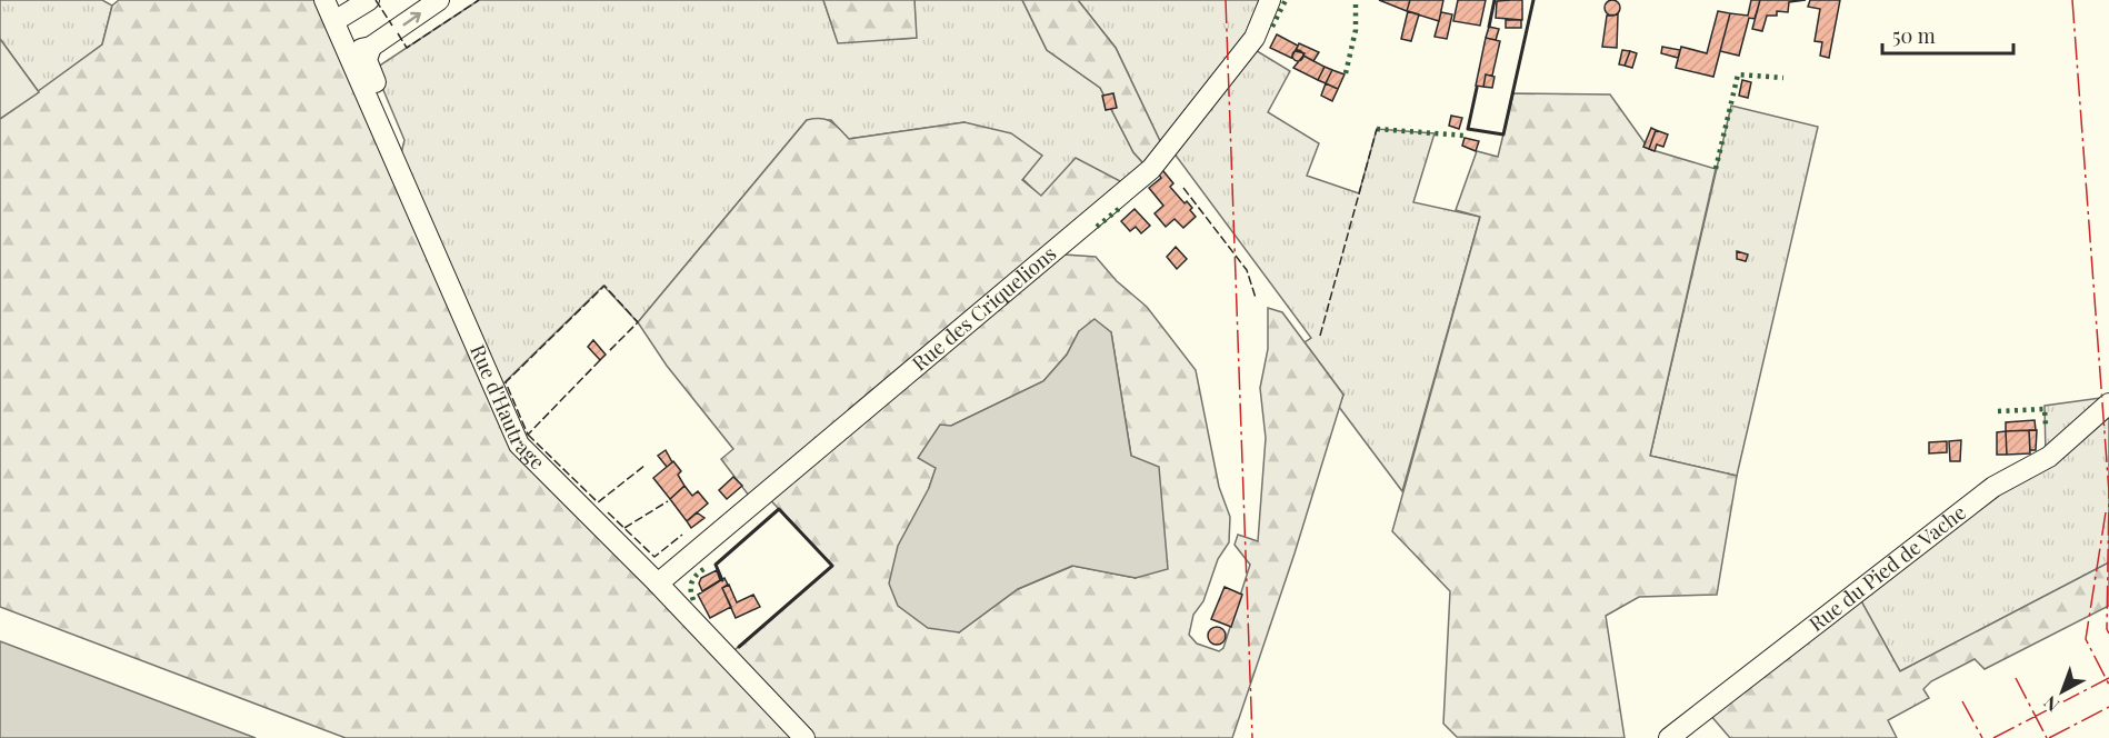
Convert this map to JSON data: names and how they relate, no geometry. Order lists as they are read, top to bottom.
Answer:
{
  "streets": {
    "street": ["Rue des Criquelions", "Rue d'Hautrage", "Rue du Pied de Vache"]
  },
  "crossings": [
    ["Rue des Criquelions", "Rue d'Hautrage"]
  ],
  "scale_bar": "50 m",
  "north": "bottom left"
}
